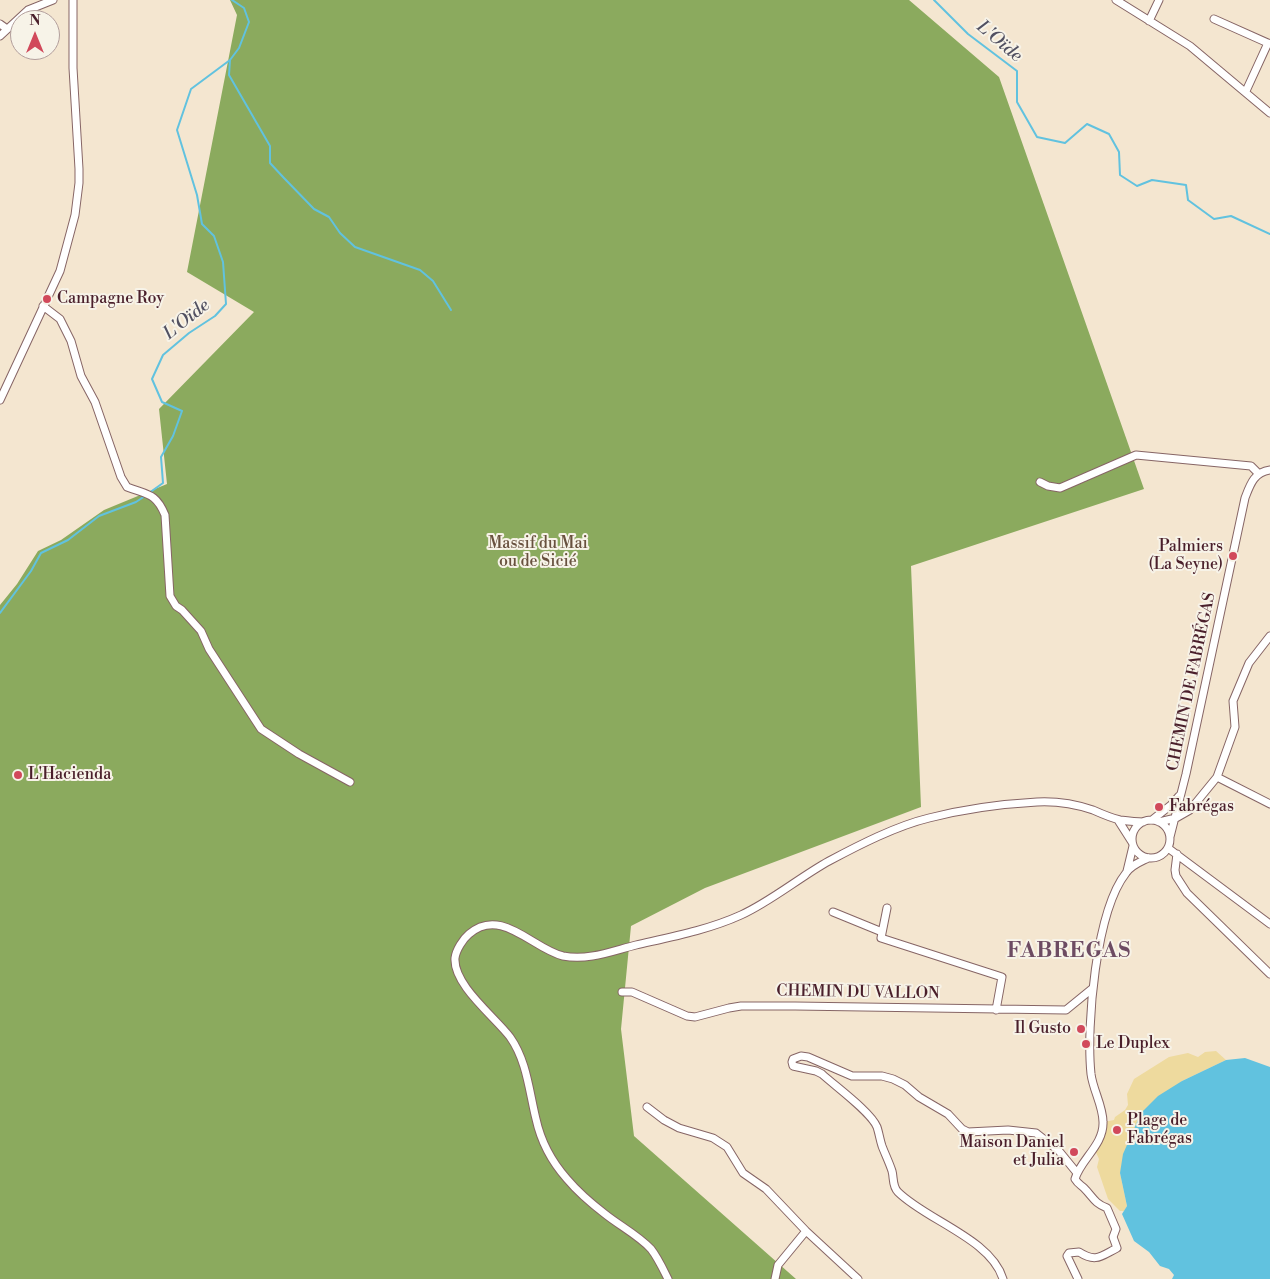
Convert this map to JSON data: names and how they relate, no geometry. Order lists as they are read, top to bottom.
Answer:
{
  "streets": {
    "street": ["CHEMIN DE FABRÉGAS", "CHEMIN DU VALLON"]
  },
  "districts": ["FABREGAS"],
  "water": ["L'Oïde"],
  "parks": ["Massif du Mai ou de Sicié"],
  "places": [
    "Campagne Roy",
    "Palmiers (La Seyne)",
    "L'Hacienda",
    "Fabrégas",
    "Il Gusto",
    "Le Duplex",
    "Plage de Fabrégas",
    "Maison Daniel et Julia"
  ],
  "north": "top"
}
